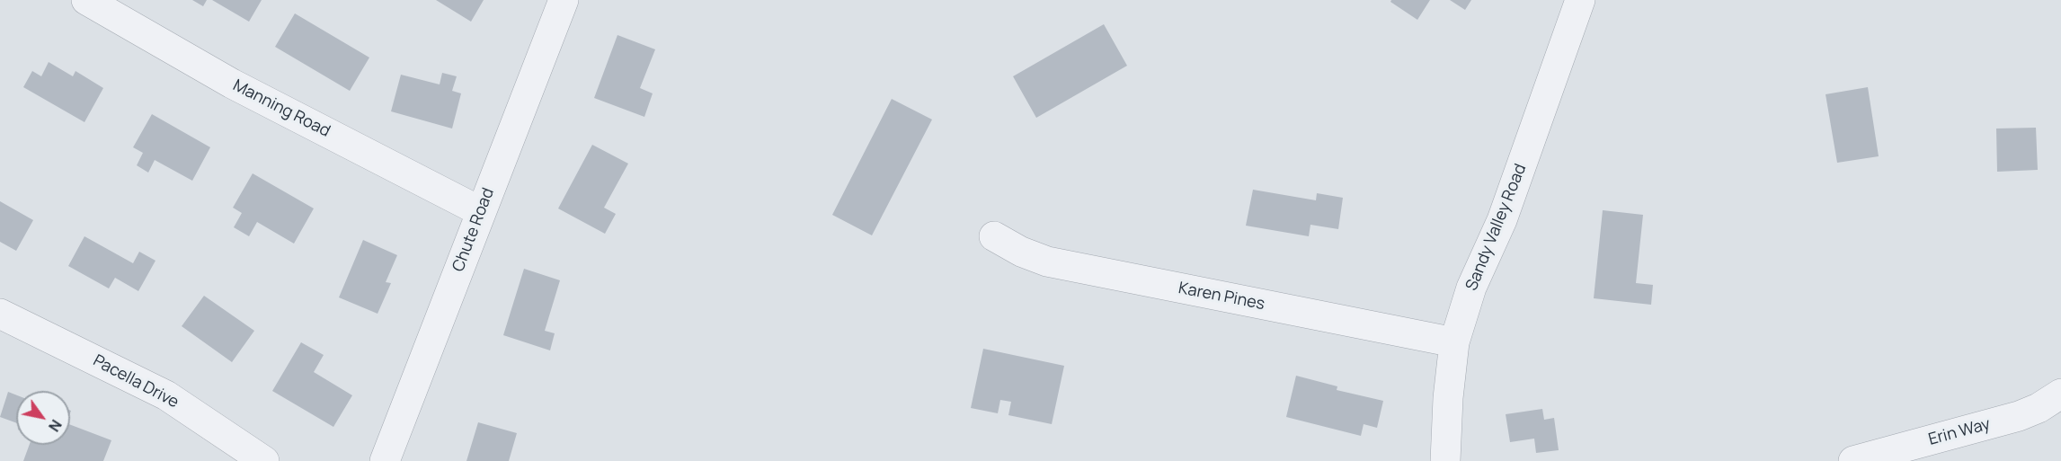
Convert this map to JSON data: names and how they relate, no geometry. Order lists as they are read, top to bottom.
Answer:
{
  "streets": {
    "street": [
      "Manning Road",
      "Sandy Valley Road",
      "Chute Road",
      "Karen Pines",
      "Pacella Drive",
      "Erin Way"
    ]
  },
  "crossings": [
    ["Manning Road", "Chute Road"],
    ["Sandy Valley Road", "Karen Pines"]
  ],
  "north": "bottom right"
}
